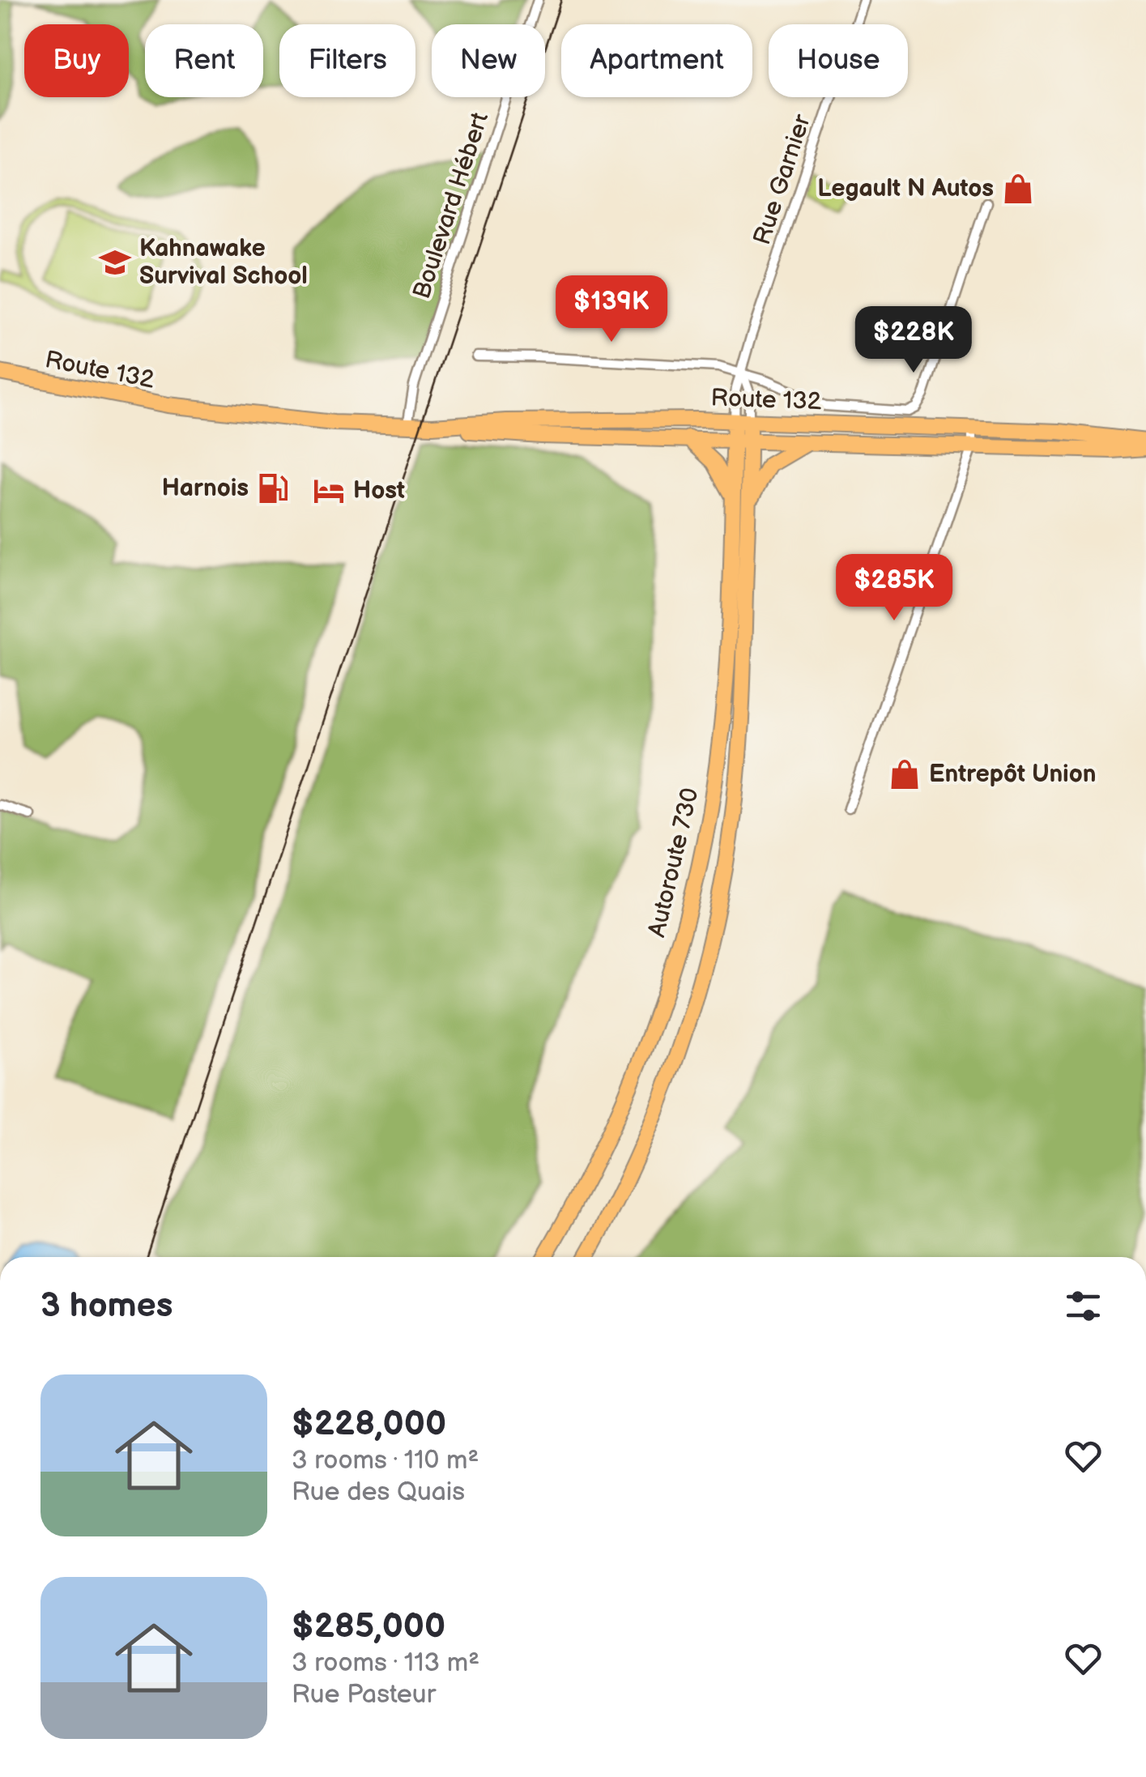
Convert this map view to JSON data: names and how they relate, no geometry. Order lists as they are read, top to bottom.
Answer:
{
  "streets": {
    "highway": ["Route 132", "Autoroute 730"],
    "street": ["Rue Garnier", "Boulevard Hébert"]
  },
  "crossings": [
    ["Rue Garnier", "Route 132"],
    ["Rue Garnier", "Autoroute 730"],
    ["Boulevard Hébert", "Route 132"],
    ["Route 132", "Autoroute 730"]
  ],
  "places": {
    "shop": ["Legault N Autos", "Entrepôt Union"],
    "school or university": ["Kahnawake Survival School"],
    "fuel station": ["Harnois"],
    "hotel": ["Host"]
  },
  "page": {
    "chip": [
      "Buy",
      "Rent",
      "Filters",
      "New",
      "Apartment",
      "House"
    ],
    "price": ["$139K", "$228K", "$285K"],
    "heading": "3 homes",
    "list": [
      {
        "name": "$228,000",
        "note": "3 rooms · 110 m² · Rue des Quais"
      },
      {
        "name": "$285,000",
        "note": "3 rooms · 113 m² · Rue Pasteur"
      }
    ]
  }
}
